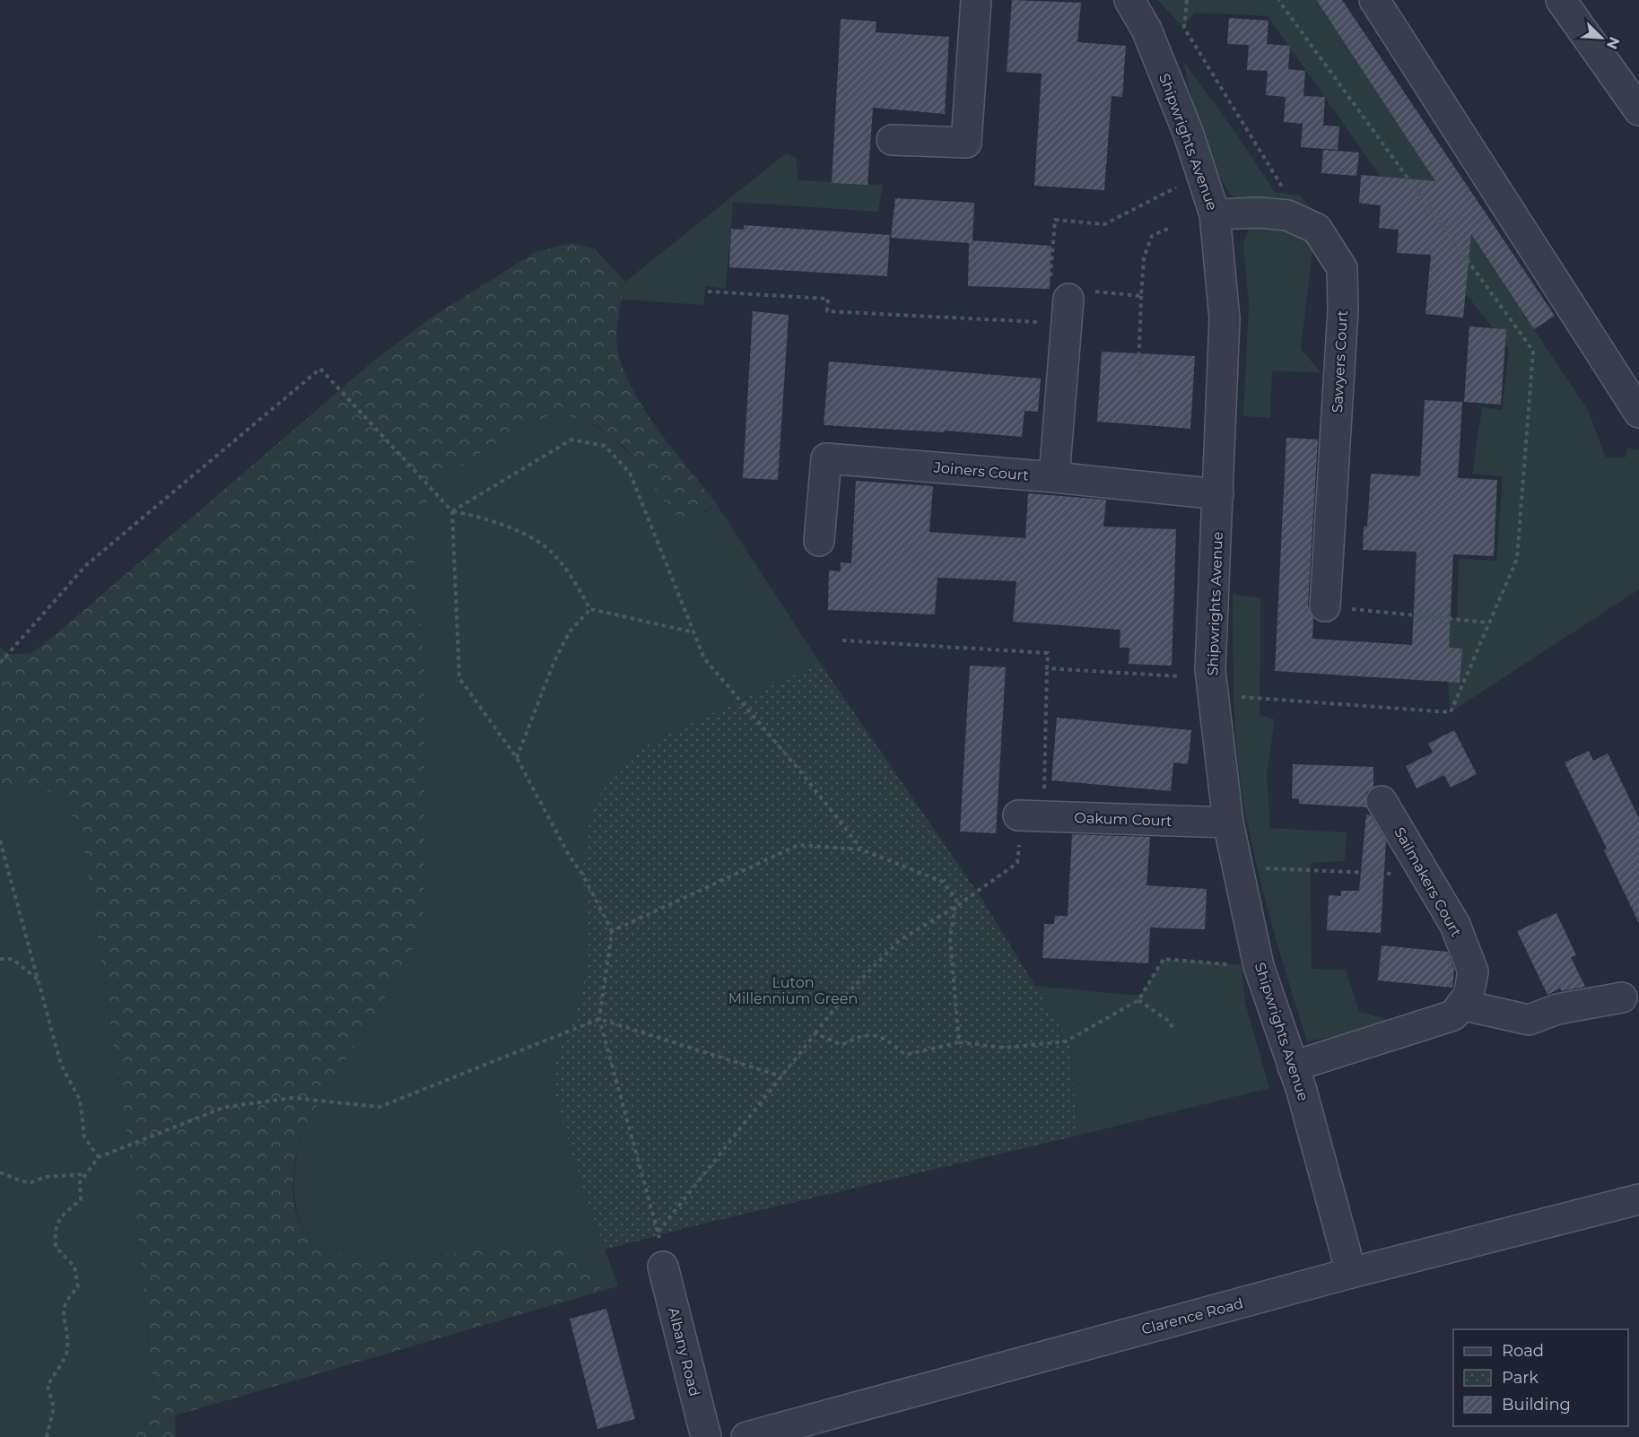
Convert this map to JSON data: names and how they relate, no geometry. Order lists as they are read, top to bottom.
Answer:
{
  "streets": {
    "street": [
      "Shipwrights Avenue",
      "Sawyers Court",
      "Joiners Court",
      "Oakum Court",
      "Sailmakers Court",
      "Clarence Road",
      "Albany Road"
    ]
  },
  "crossings": [
    ["Shipwrights Avenue", "Sawyers Court"],
    ["Shipwrights Avenue", "Joiners Court"],
    ["Shipwrights Avenue", "Oakum Court"],
    ["Shipwrights Avenue", "Clarence Road"]
  ],
  "parks": ["Luton Millennium Green"],
  "legend": ["Road", "Park", "Building"],
  "north": "bottom right"
}
